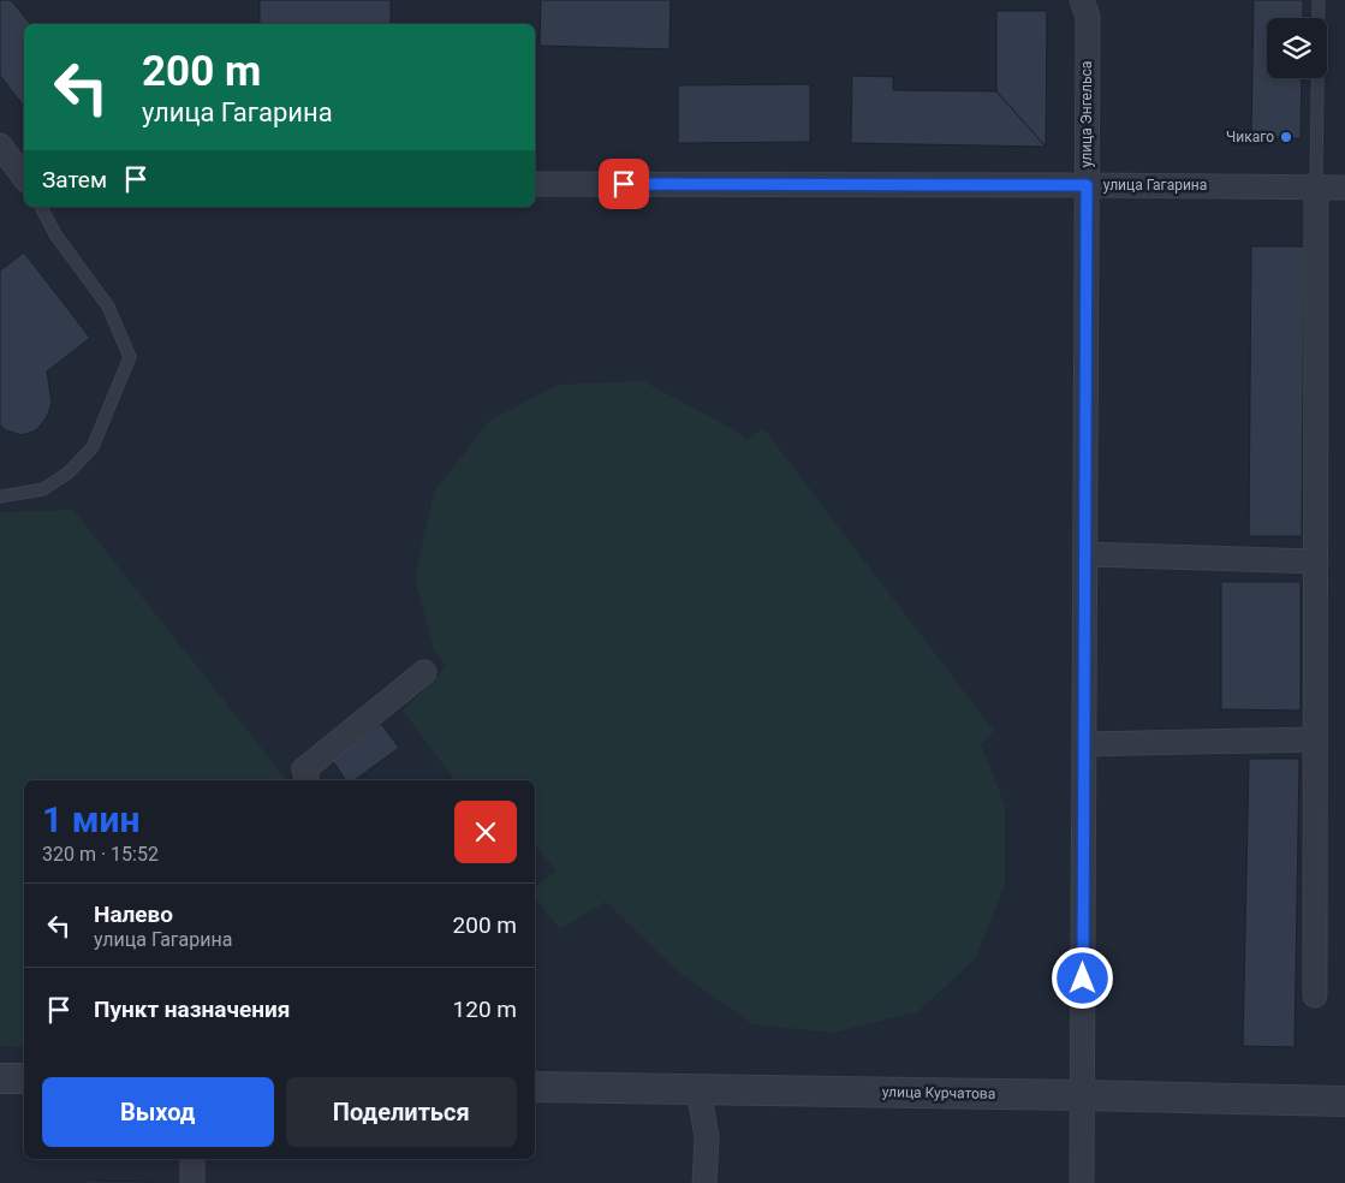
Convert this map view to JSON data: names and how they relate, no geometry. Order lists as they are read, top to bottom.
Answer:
{
  "streets": {
    "street": ["улица Энгельса", "улица Гагарина", "улица Курчатова"]
  },
  "crossings": [
    ["улица Энгельса", "улица Гагарина"],
    ["улица Энгельса", "улица Курчатова"]
  ],
  "places": ["Чикаго"],
  "page": {
    "turn": ["200 m", "улица Гагарина"],
    "then": "Затем",
    "heading": ["1 мин", "320 m · 15:52"],
    "list": [
      {
        "name": "Налево",
        "note": "улица Гагарина",
        "value": "200 m"
      },
      {
        "name": "Пункт назначения",
        "value": "120 m"
      }
    ],
    "buttons": ["Выход", "Поделиться"]
  }
}
